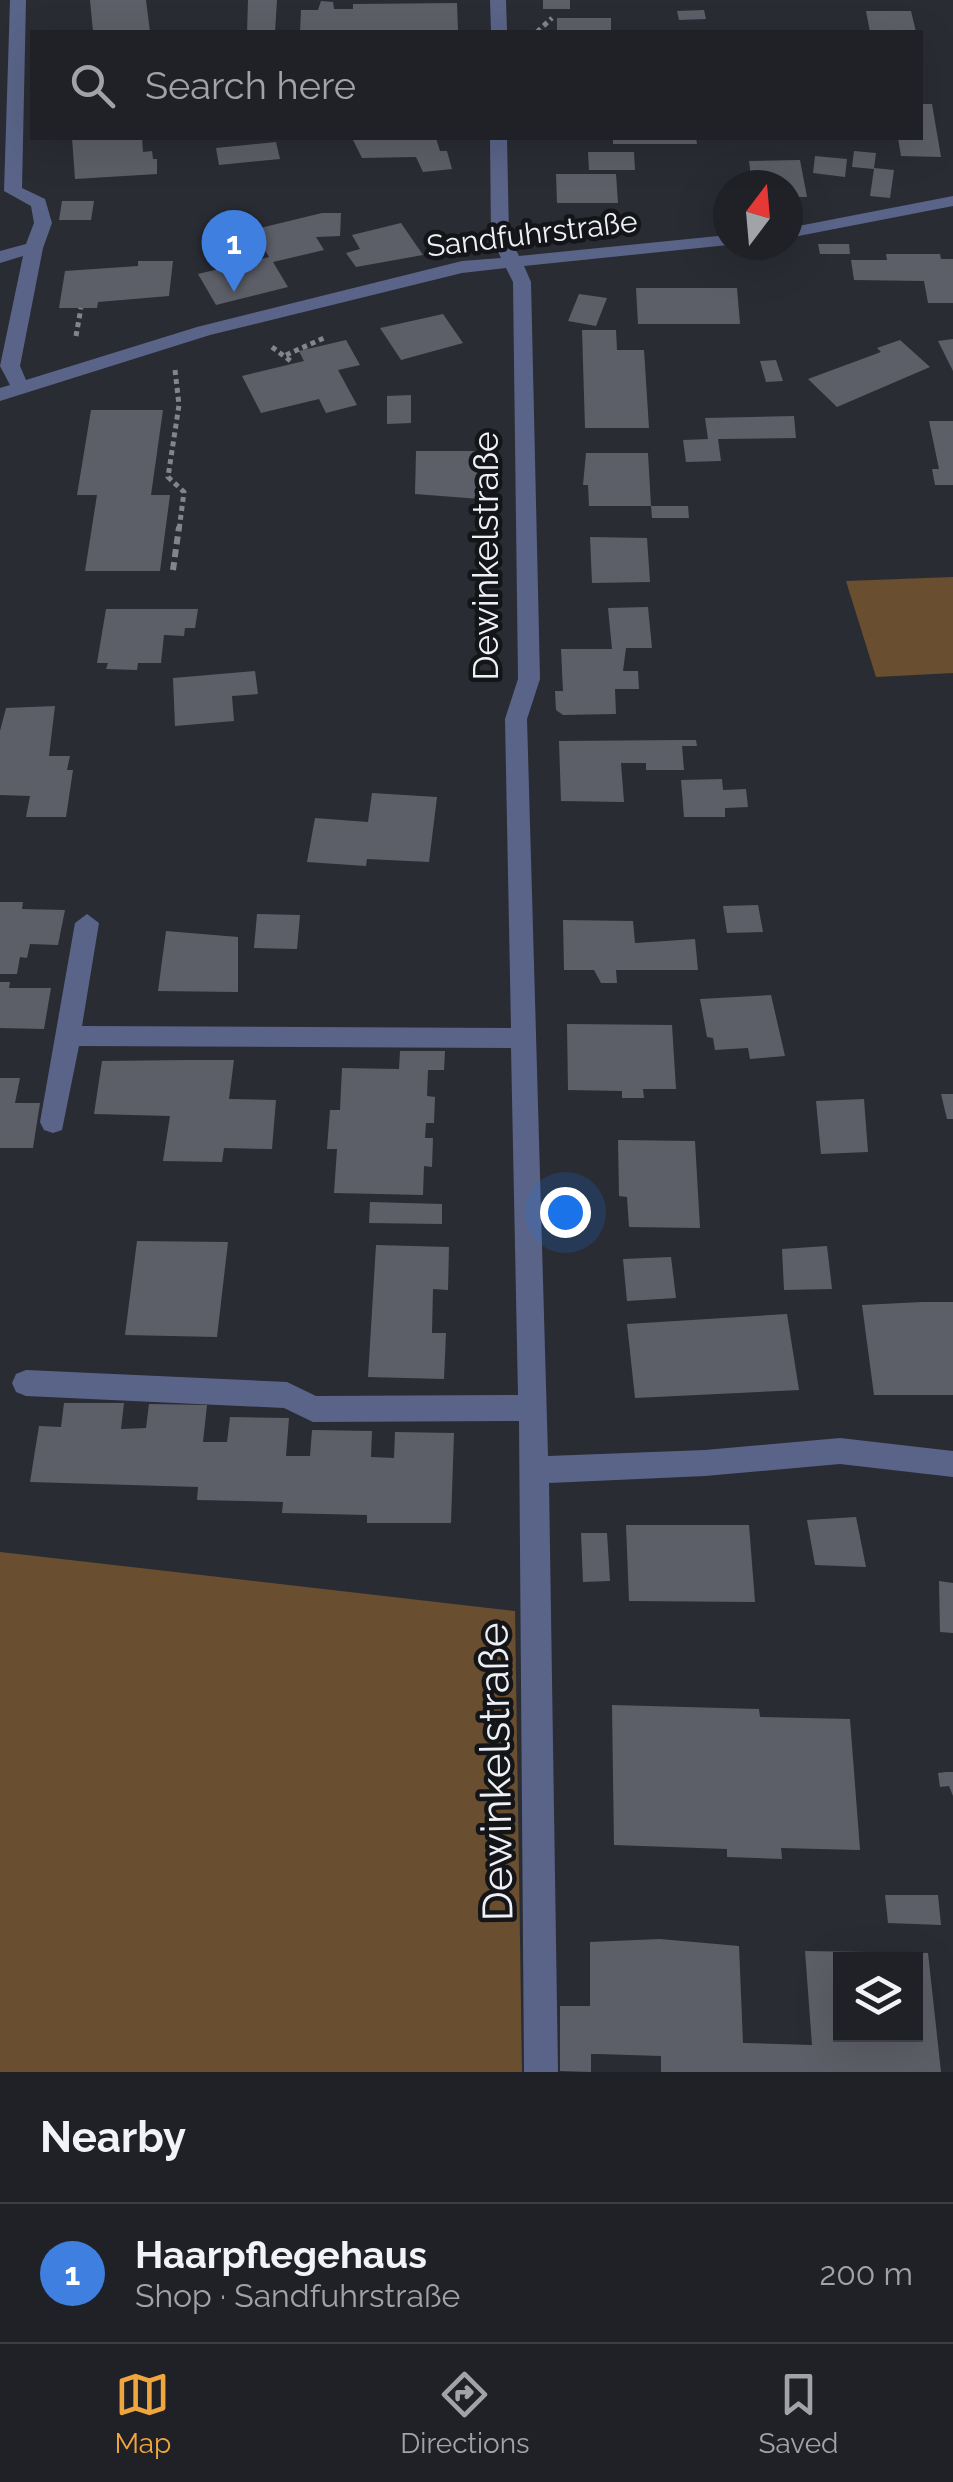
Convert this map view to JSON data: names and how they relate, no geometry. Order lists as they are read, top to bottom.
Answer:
{
  "streets": {
    "street": ["Sandfuhrstraße", "Dewinkelstraße"]
  },
  "crossings": [
    ["Sandfuhrstraße", "Dewinkelstraße"]
  ],
  "north": "top",
  "page": {
    "search": "Search here",
    "pins": "1",
    "heading": "Nearby",
    "list": [
      {
        "mark": "1",
        "name": "Haarpflegehaus",
        "note": "Shop · Sandfuhrstraße",
        "value": "200 m"
      }
    ],
    "nav": ["Map", "Directions", "Saved"]
  }
}
